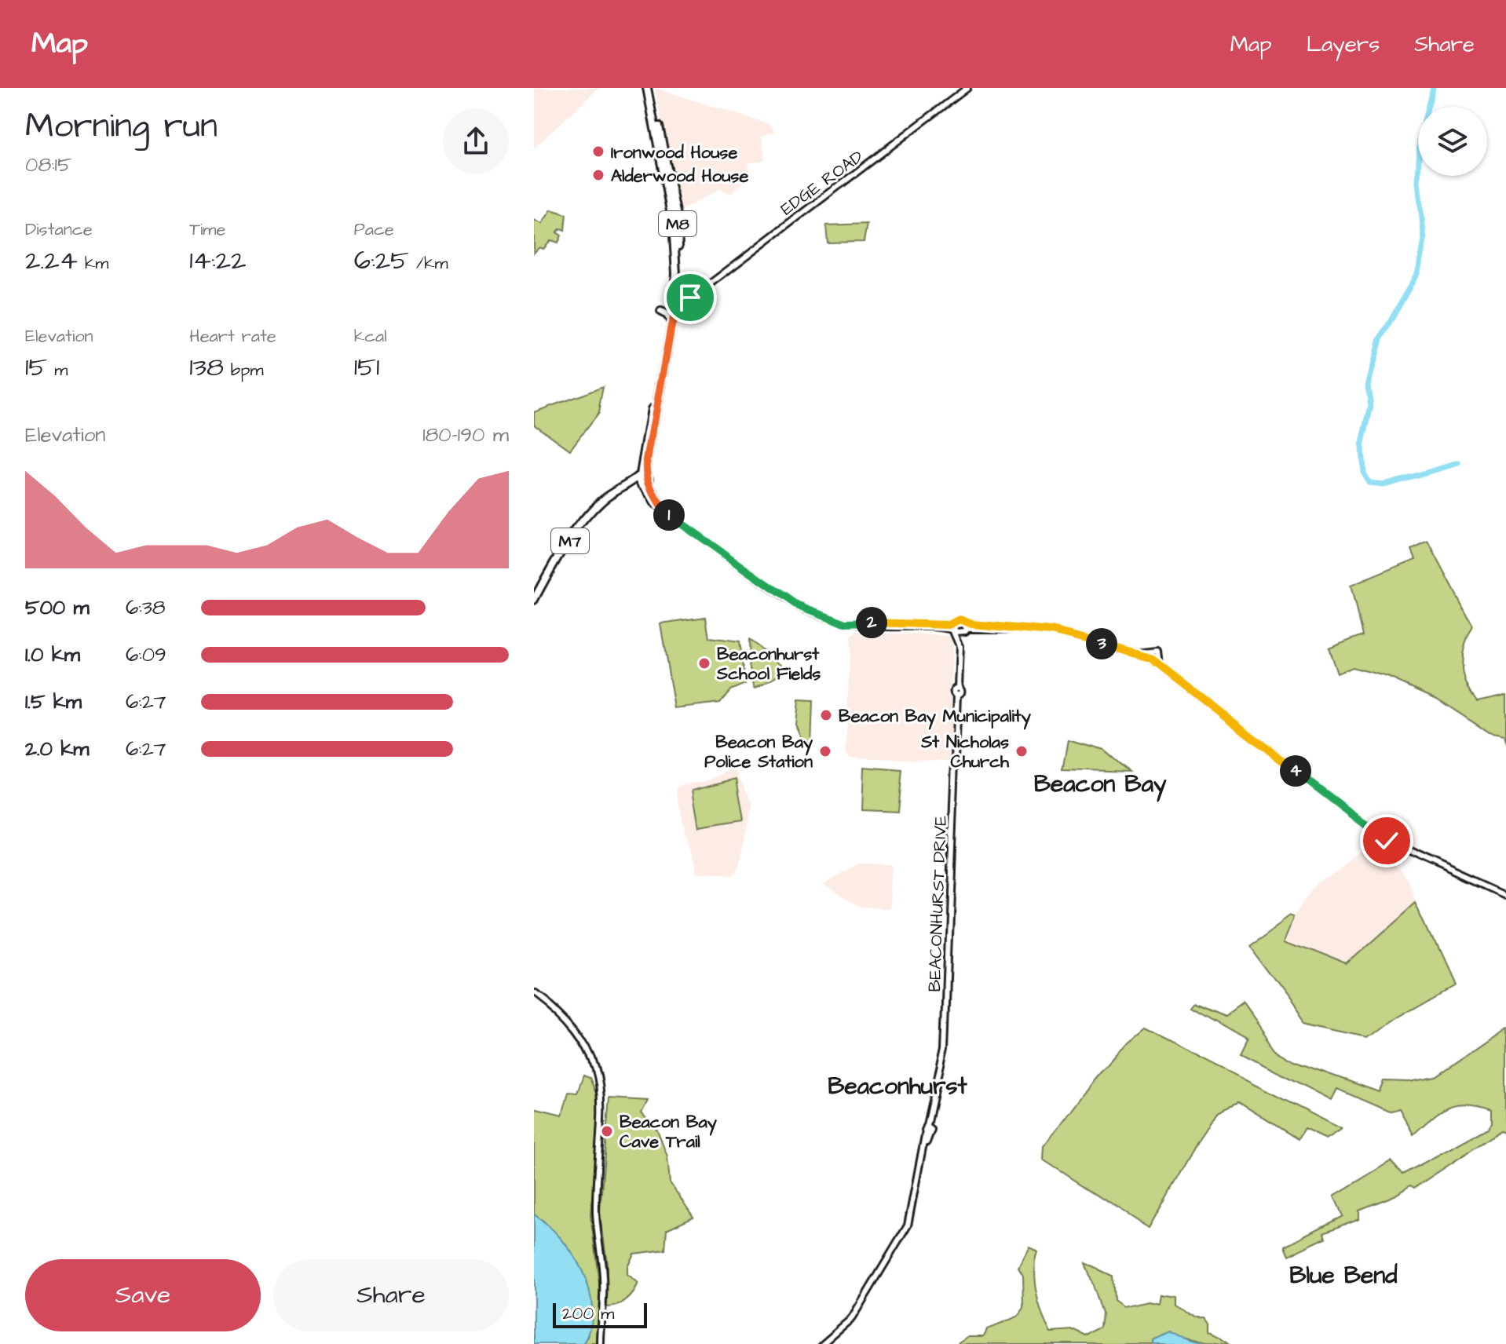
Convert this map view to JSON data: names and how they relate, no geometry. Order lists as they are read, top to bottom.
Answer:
{
  "streets": {
    "main road": ["M8", "M7"],
    "street": ["EDGE ROAD", "BEACONHURST DRIVE"]
  },
  "crossings": [
    ["EDGE ROAD", "M8"]
  ],
  "districts": ["Beacon Bay", "Beaconhurst", "Blue Bend"],
  "places": [
    "Ironwood House",
    "Alderwood House",
    "Beaconhurst School Fields",
    "Beacon Bay Municipality",
    "Beacon Bay Police Station",
    "St Nicholas Church",
    "Beacon Bay Cave Trail"
  ],
  "scale_bar": "200 m",
  "page": {
    "header": "Map",
    "nav": ["Map", "Layers", "Share"],
    "heading": ["Morning run", "08:15"],
    "stats": [
      ["Distance", "2.24 km"],
      ["Time", "14:22"],
      ["Pace", "6:25 /km"],
      ["Elevation", "15 m"],
      ["Heart rate", "138 bpm"],
      ["kcal", "151"]
    ],
    "chart": ["Elevation", "180–190 m"],
    "pins": [
      "1",
      "2",
      "3",
      "4"
    ],
    "list": [
      {
        "name": "500 m",
        "note": "6:38"
      },
      {
        "name": "1.0 km",
        "note": "6:09"
      },
      {
        "name": "1.5 km",
        "note": "6:27"
      },
      {
        "name": "2.0 km",
        "note": "6:27"
      }
    ],
    "buttons": ["Save", "Share"],
    "scale": "200 m"
  }
}
